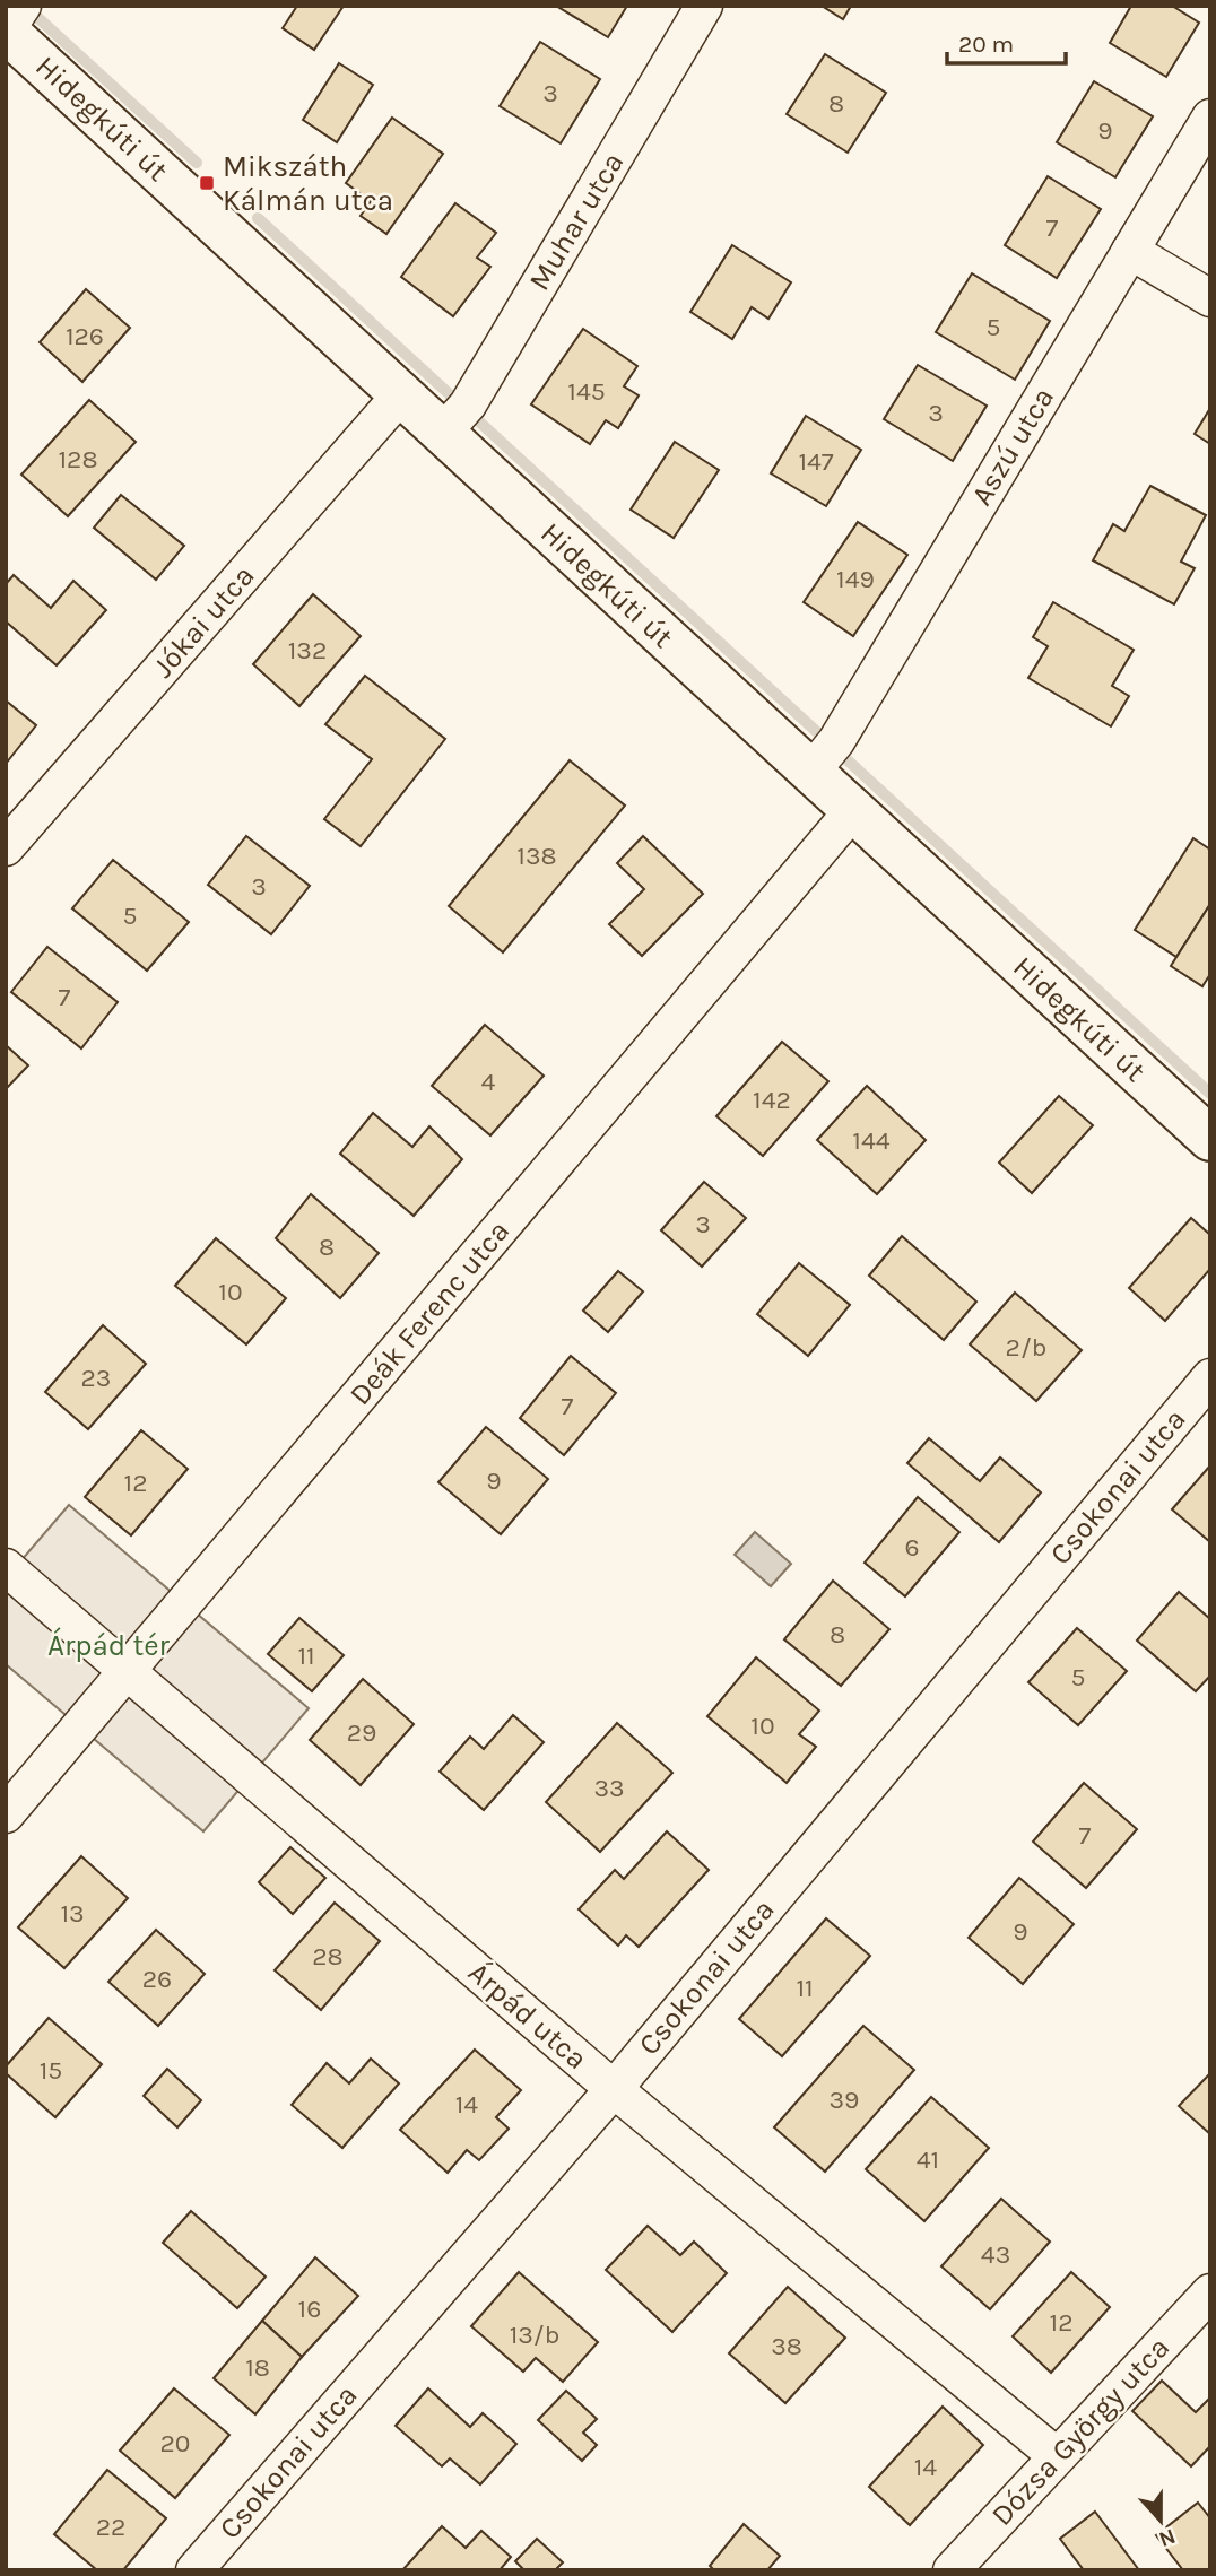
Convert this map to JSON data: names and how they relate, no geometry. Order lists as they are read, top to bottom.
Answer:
{
  "streets": {
    "main road": ["Hidegkúti út"],
    "street": [
      "Muhar utca",
      "Aszú utca",
      "Jókai utca",
      "Deák Ferenc utca",
      "Csokonai utca",
      "Árpád utca",
      "Dózsa György utca"
    ]
  },
  "crossings": [
    ["Hidegkúti út", "Muhar utca"],
    ["Hidegkúti út", "Aszú utca"],
    ["Hidegkúti út", "Jókai utca"],
    ["Hidegkúti út", "Deák Ferenc utca"],
    ["Deák Ferenc utca", "Árpád utca"],
    ["Csokonai utca", "Árpád utca"],
    ["Árpád utca", "Dózsa György utca"]
  ],
  "parks": ["Árpád tér"],
  "places": {
    "transit": ["Mikszáth Kálmán utca"]
  },
  "house_numbers": [
    "3",
    "8",
    "9",
    "7",
    "5",
    "126",
    "145",
    "3",
    "128",
    "147",
    "149",
    "132",
    "138",
    "3",
    "5",
    "7",
    "4",
    "142",
    "144",
    "3",
    "8",
    "10",
    "2/b",
    "23",
    "7",
    "9",
    "12",
    "6",
    "8",
    "11",
    "5",
    "10",
    "29",
    "33",
    "7",
    "13",
    "9",
    "28",
    "26",
    "11",
    "15",
    "39",
    "14",
    "41",
    "43",
    "16",
    "12",
    "13/b",
    "38",
    "18",
    "20",
    "14",
    "22"
  ],
  "scale_bar": "20 m",
  "north": "bottom"
}
